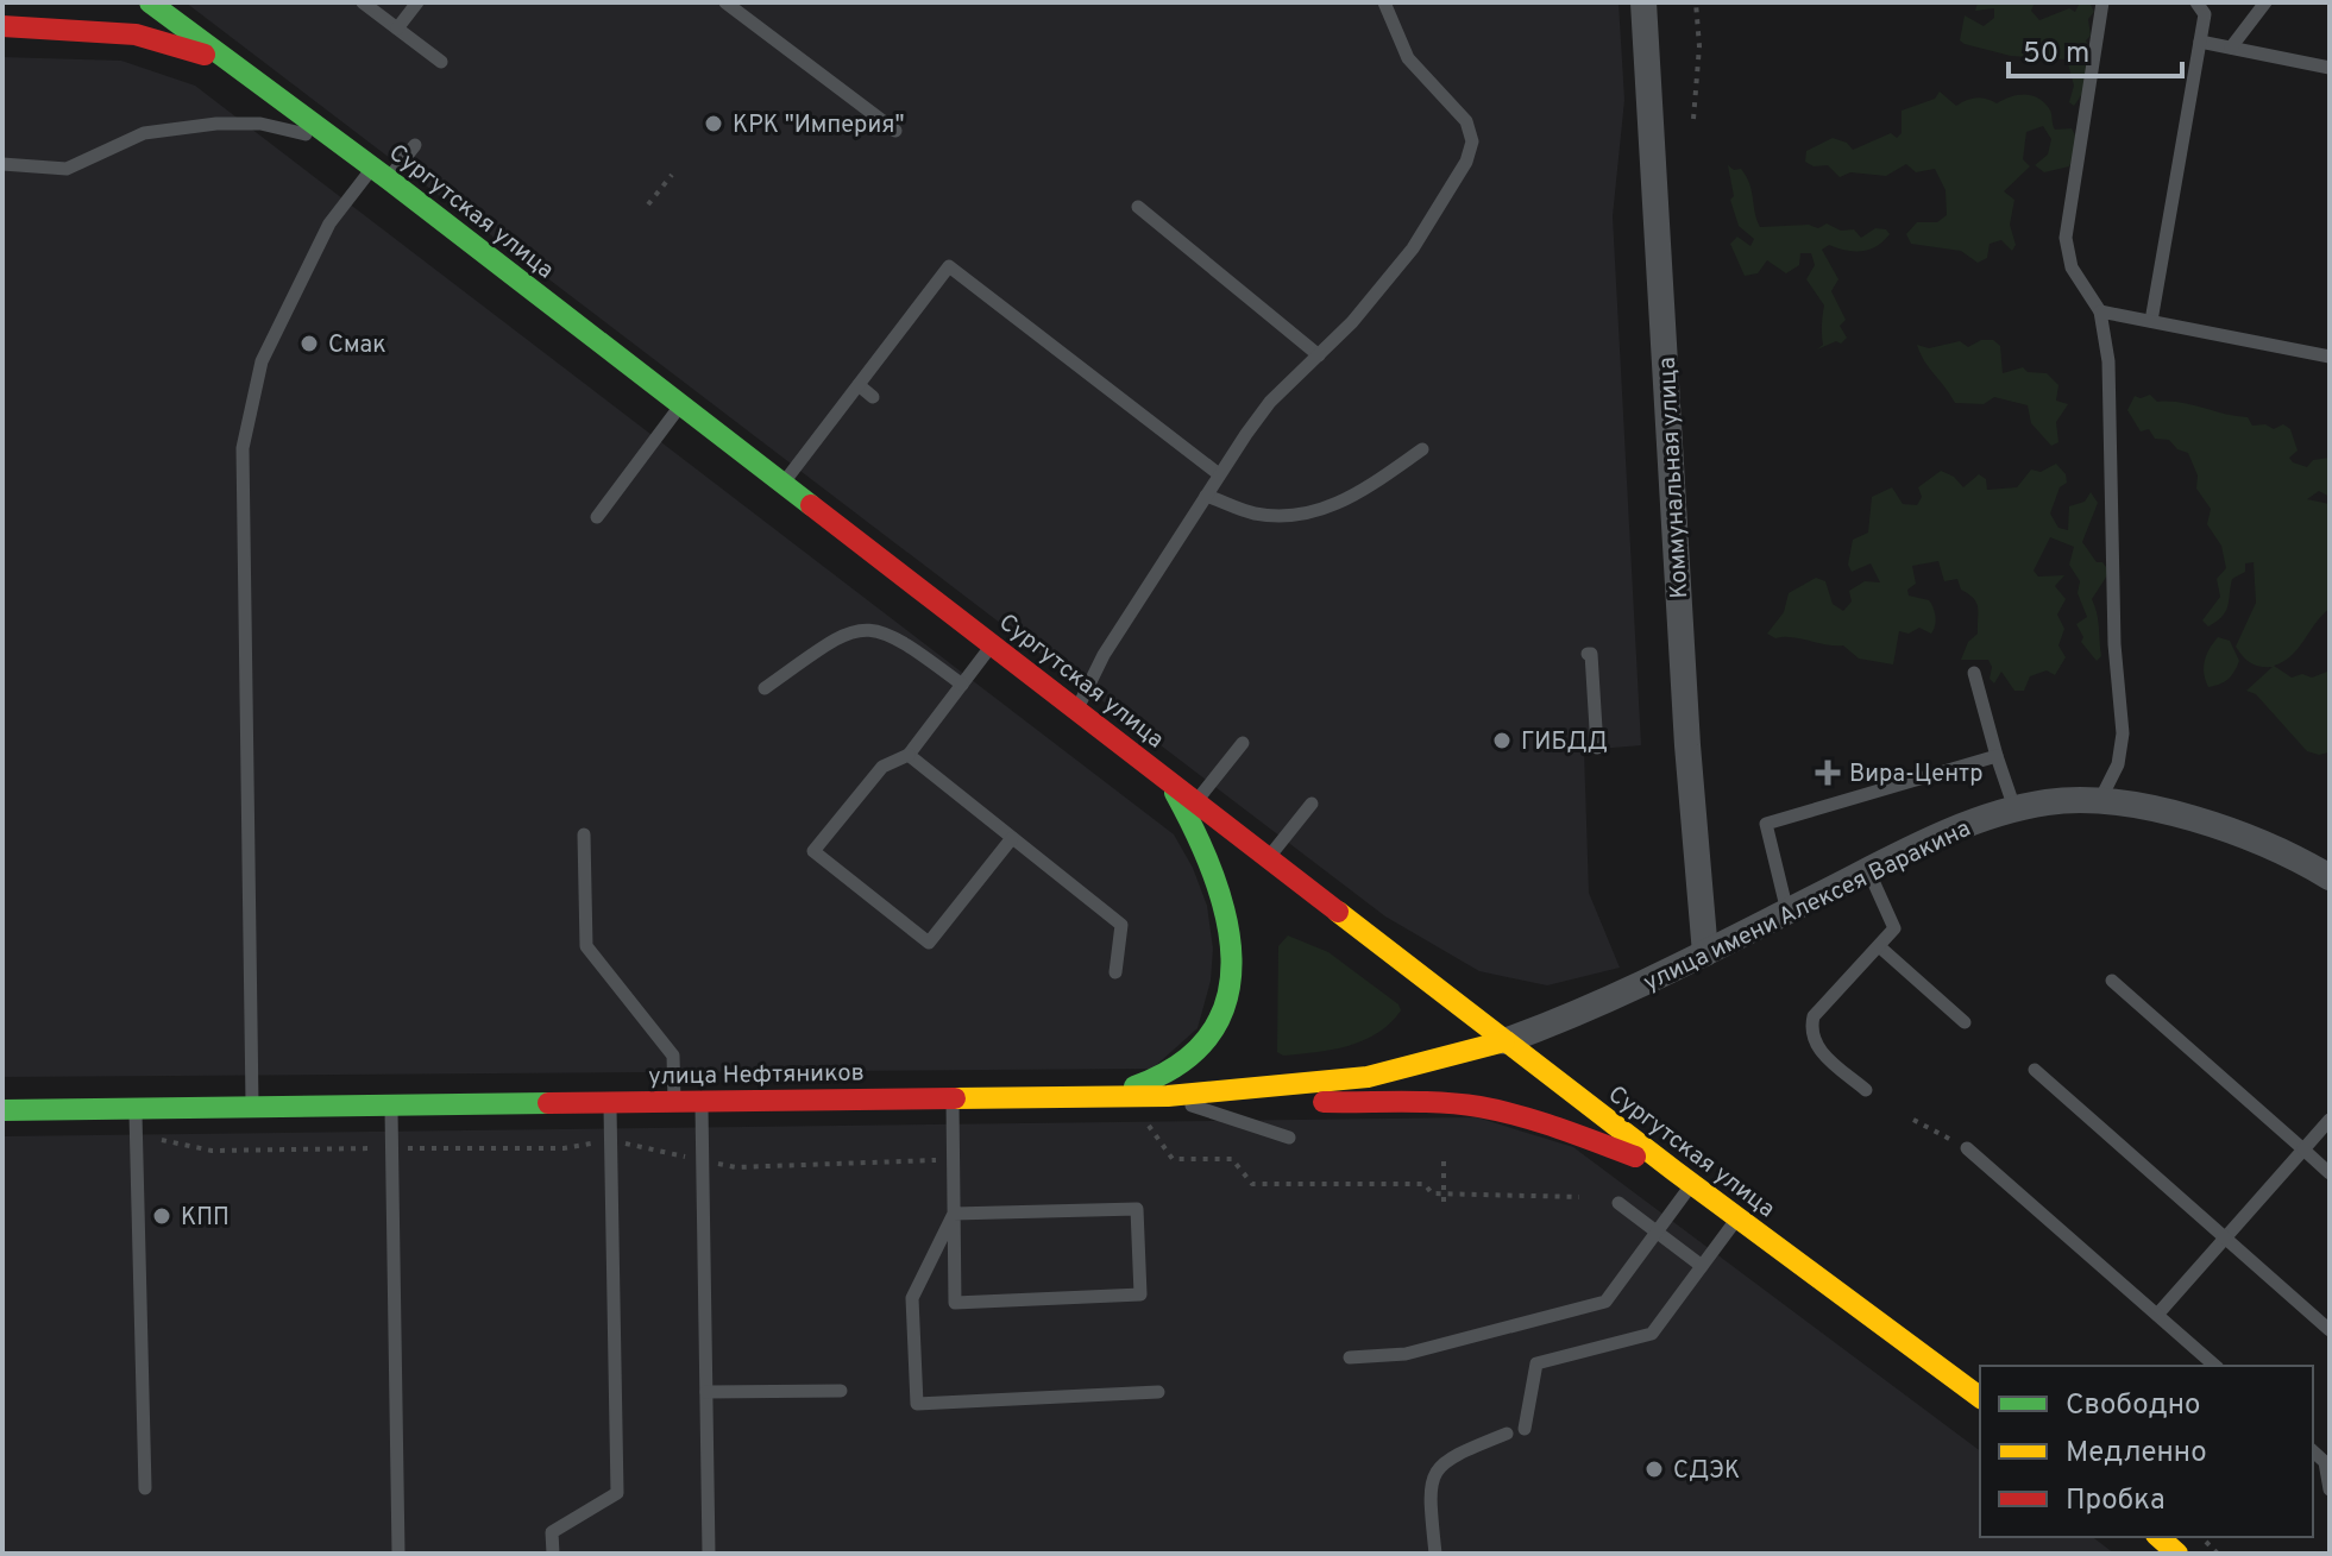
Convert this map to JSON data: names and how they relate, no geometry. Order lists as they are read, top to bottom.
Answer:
{
  "streets": {
    "main road": ["Сургутская улица", "улица Нефтяников"],
    "street": ["Коммунальная улица", "улица имени Алексея Варакина"]
  },
  "crossings": [
    ["Сургутская улица", "улица имени Алексея Варакина"],
    ["Сургутская улица", "улица Нефтяников"],
    ["Коммунальная улица", "улица имени Алексея Варакина"],
    ["улица имени Алексея Варакина", "улица Нефтяников"]
  ],
  "places": {
    "other": [
      "КРК \"Империя\"",
      "Смак",
      "ГИБДД",
      "КПП",
      "СДЭК"
    ],
    "health": ["Вира-Центр"]
  },
  "legend": ["Свободно", "Медленно", "Пробка"],
  "scale_bar": "50 m"
}
